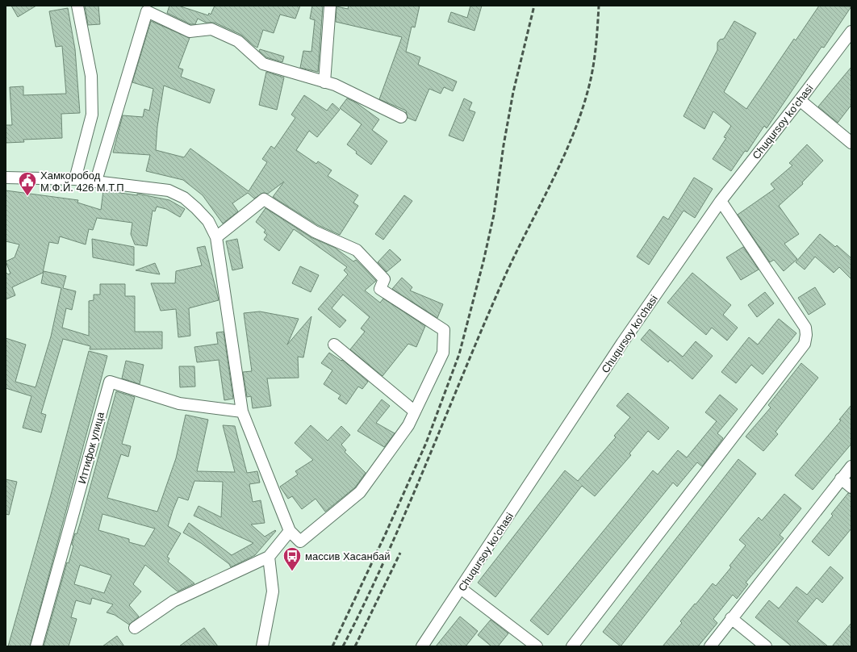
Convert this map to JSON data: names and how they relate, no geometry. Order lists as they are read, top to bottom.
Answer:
{
  "streets": {
    "street": ["Chuqursoy ko'chasi", "Иттифок улица"]
  },
  "places": {
    "public building": ["Хамкоробод М.Ф.Й. 426 М.Т.П"],
    "bus stop": ["массив Хасанбай"]
  }
}
